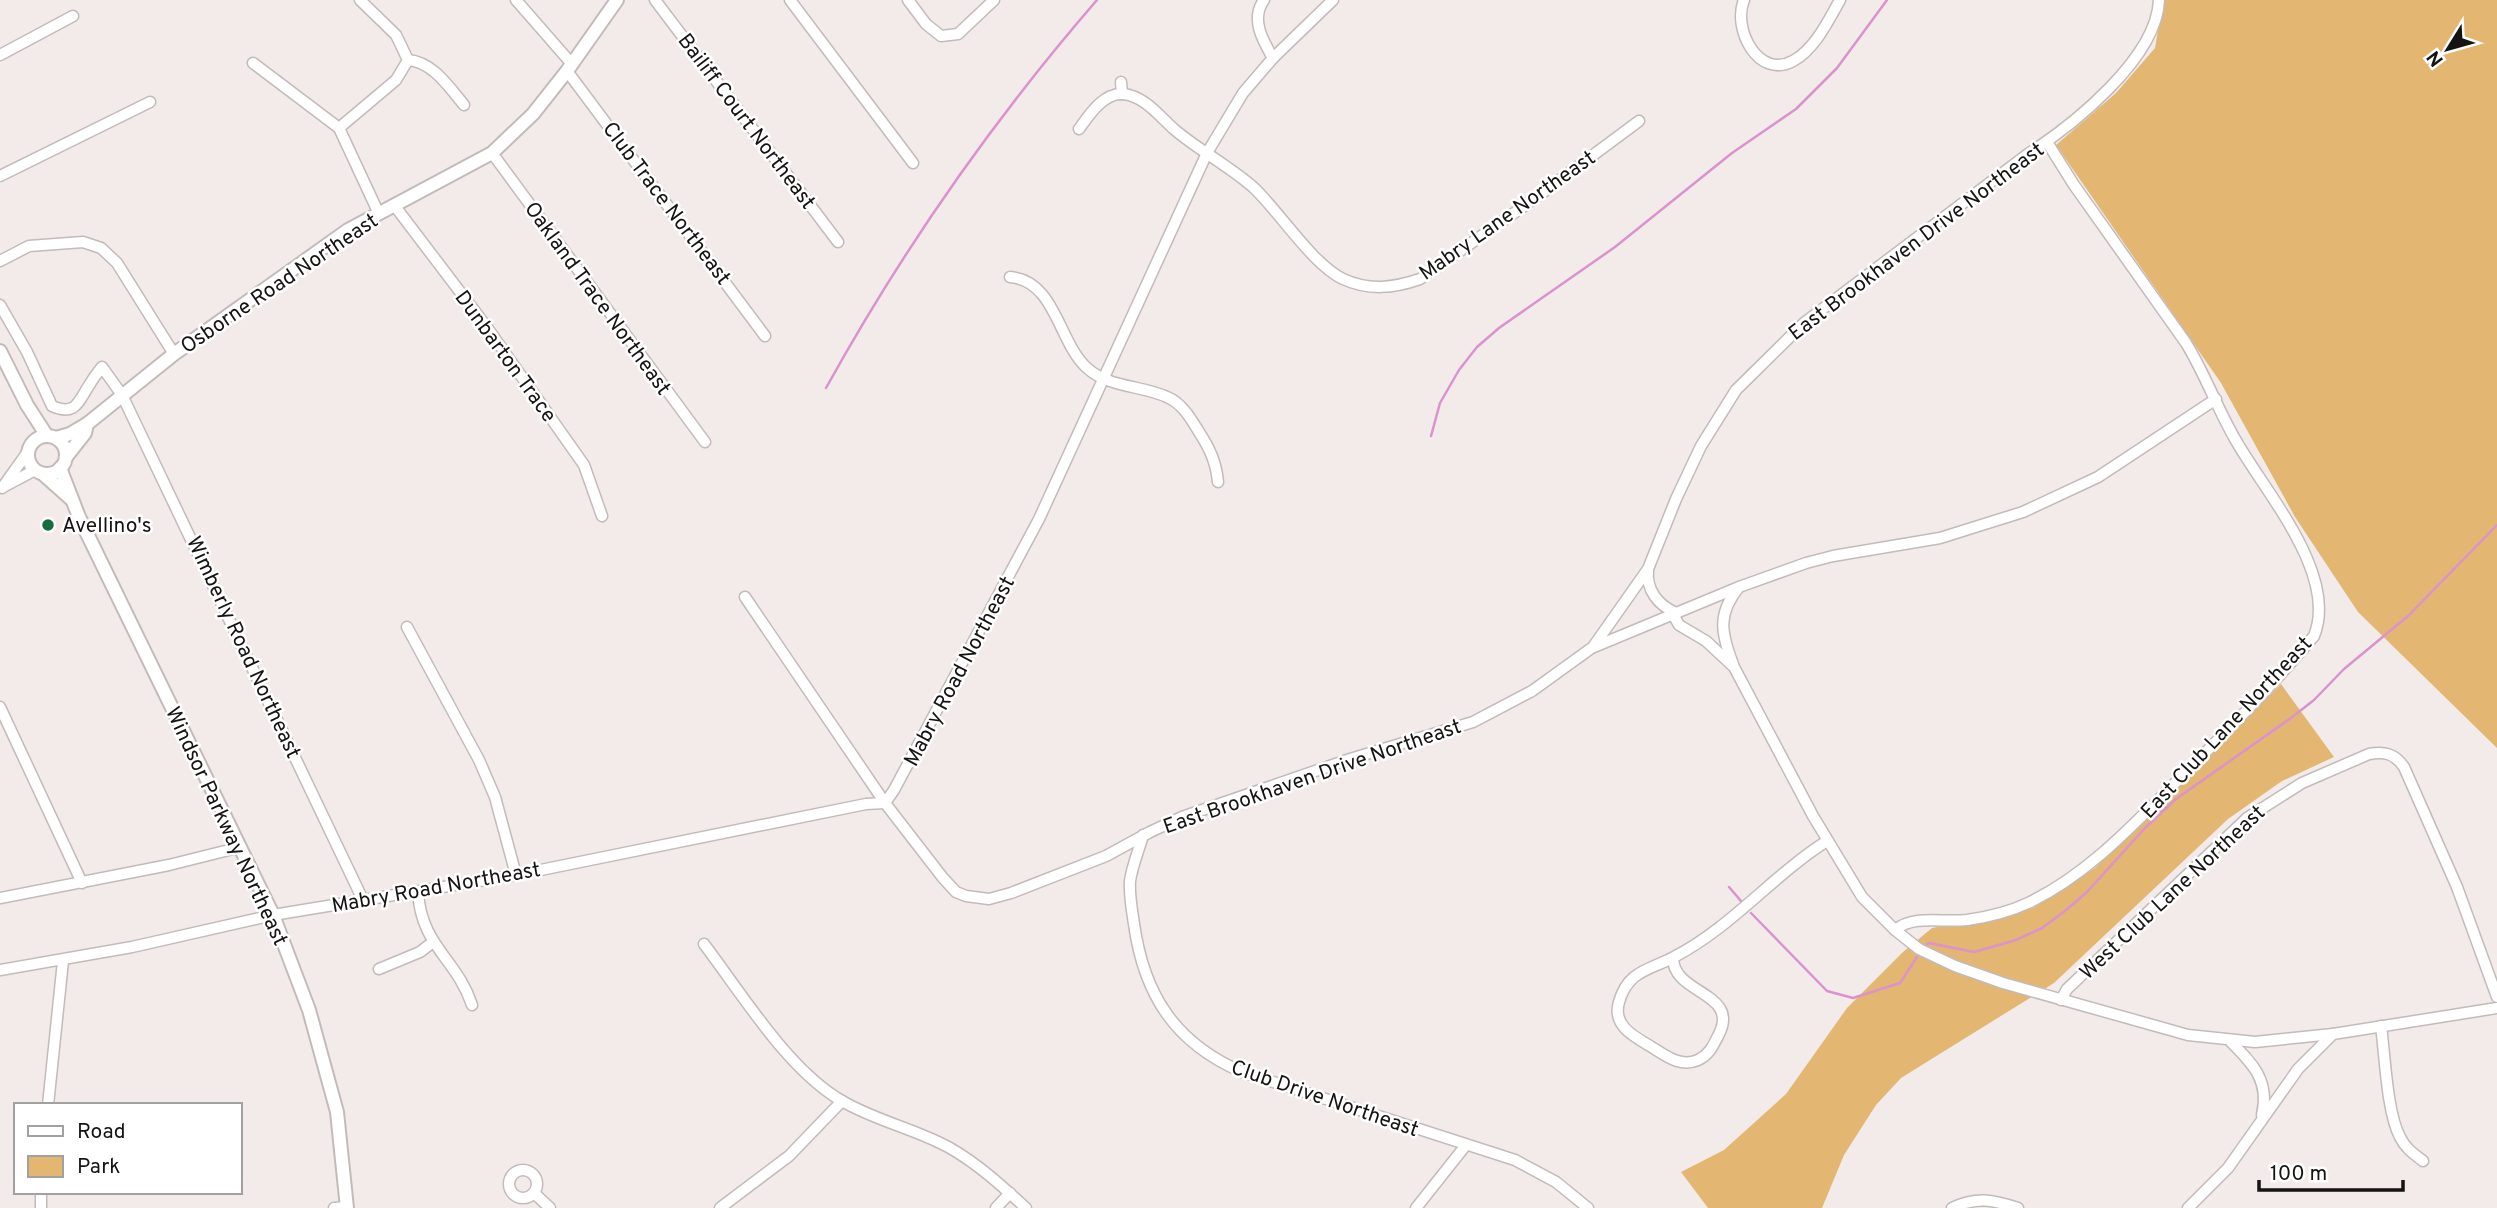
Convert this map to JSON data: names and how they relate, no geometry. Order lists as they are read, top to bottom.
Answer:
{
  "streets": {
    "street": [
      "Bailiff Court Northeast",
      "Club Trace Northeast",
      "Mabry Lane Northeast",
      "East Brookhaven Drive Northeast",
      "Osborne Road Northeast",
      "Oakland Trace Northeast",
      "Dunbarton Trace",
      "Wimberly Road Northeast",
      "Mabry Road Northeast",
      "East Club Lane Northeast",
      "Windsor Parkway Northeast",
      "West Club Lane Northeast",
      "Club Drive Northeast"
    ]
  },
  "crossings": [
    ["Club Trace Northeast", "Osborne Road Northeast"],
    ["Mabry Lane Northeast", "Mabry Road Northeast"],
    ["East Brookhaven Drive Northeast", "Mabry Road Northeast"],
    ["East Brookhaven Drive Northeast", "East Club Lane Northeast"],
    ["East Brookhaven Drive Northeast", "Club Drive Northeast"],
    ["Osborne Road Northeast", "Oakland Trace Northeast"],
    ["Osborne Road Northeast", "Dunbarton Trace"],
    ["Osborne Road Northeast", "Wimberly Road Northeast"],
    ["Osborne Road Northeast", "Windsor Parkway Northeast"],
    ["Wimberly Road Northeast", "Mabry Road Northeast"],
    ["Mabry Road Northeast", "Windsor Parkway Northeast"]
  ],
  "places": ["Avellino's"],
  "legend": ["Road", "Park"],
  "scale_bar": "100 m",
  "north": "bottom left"
}
